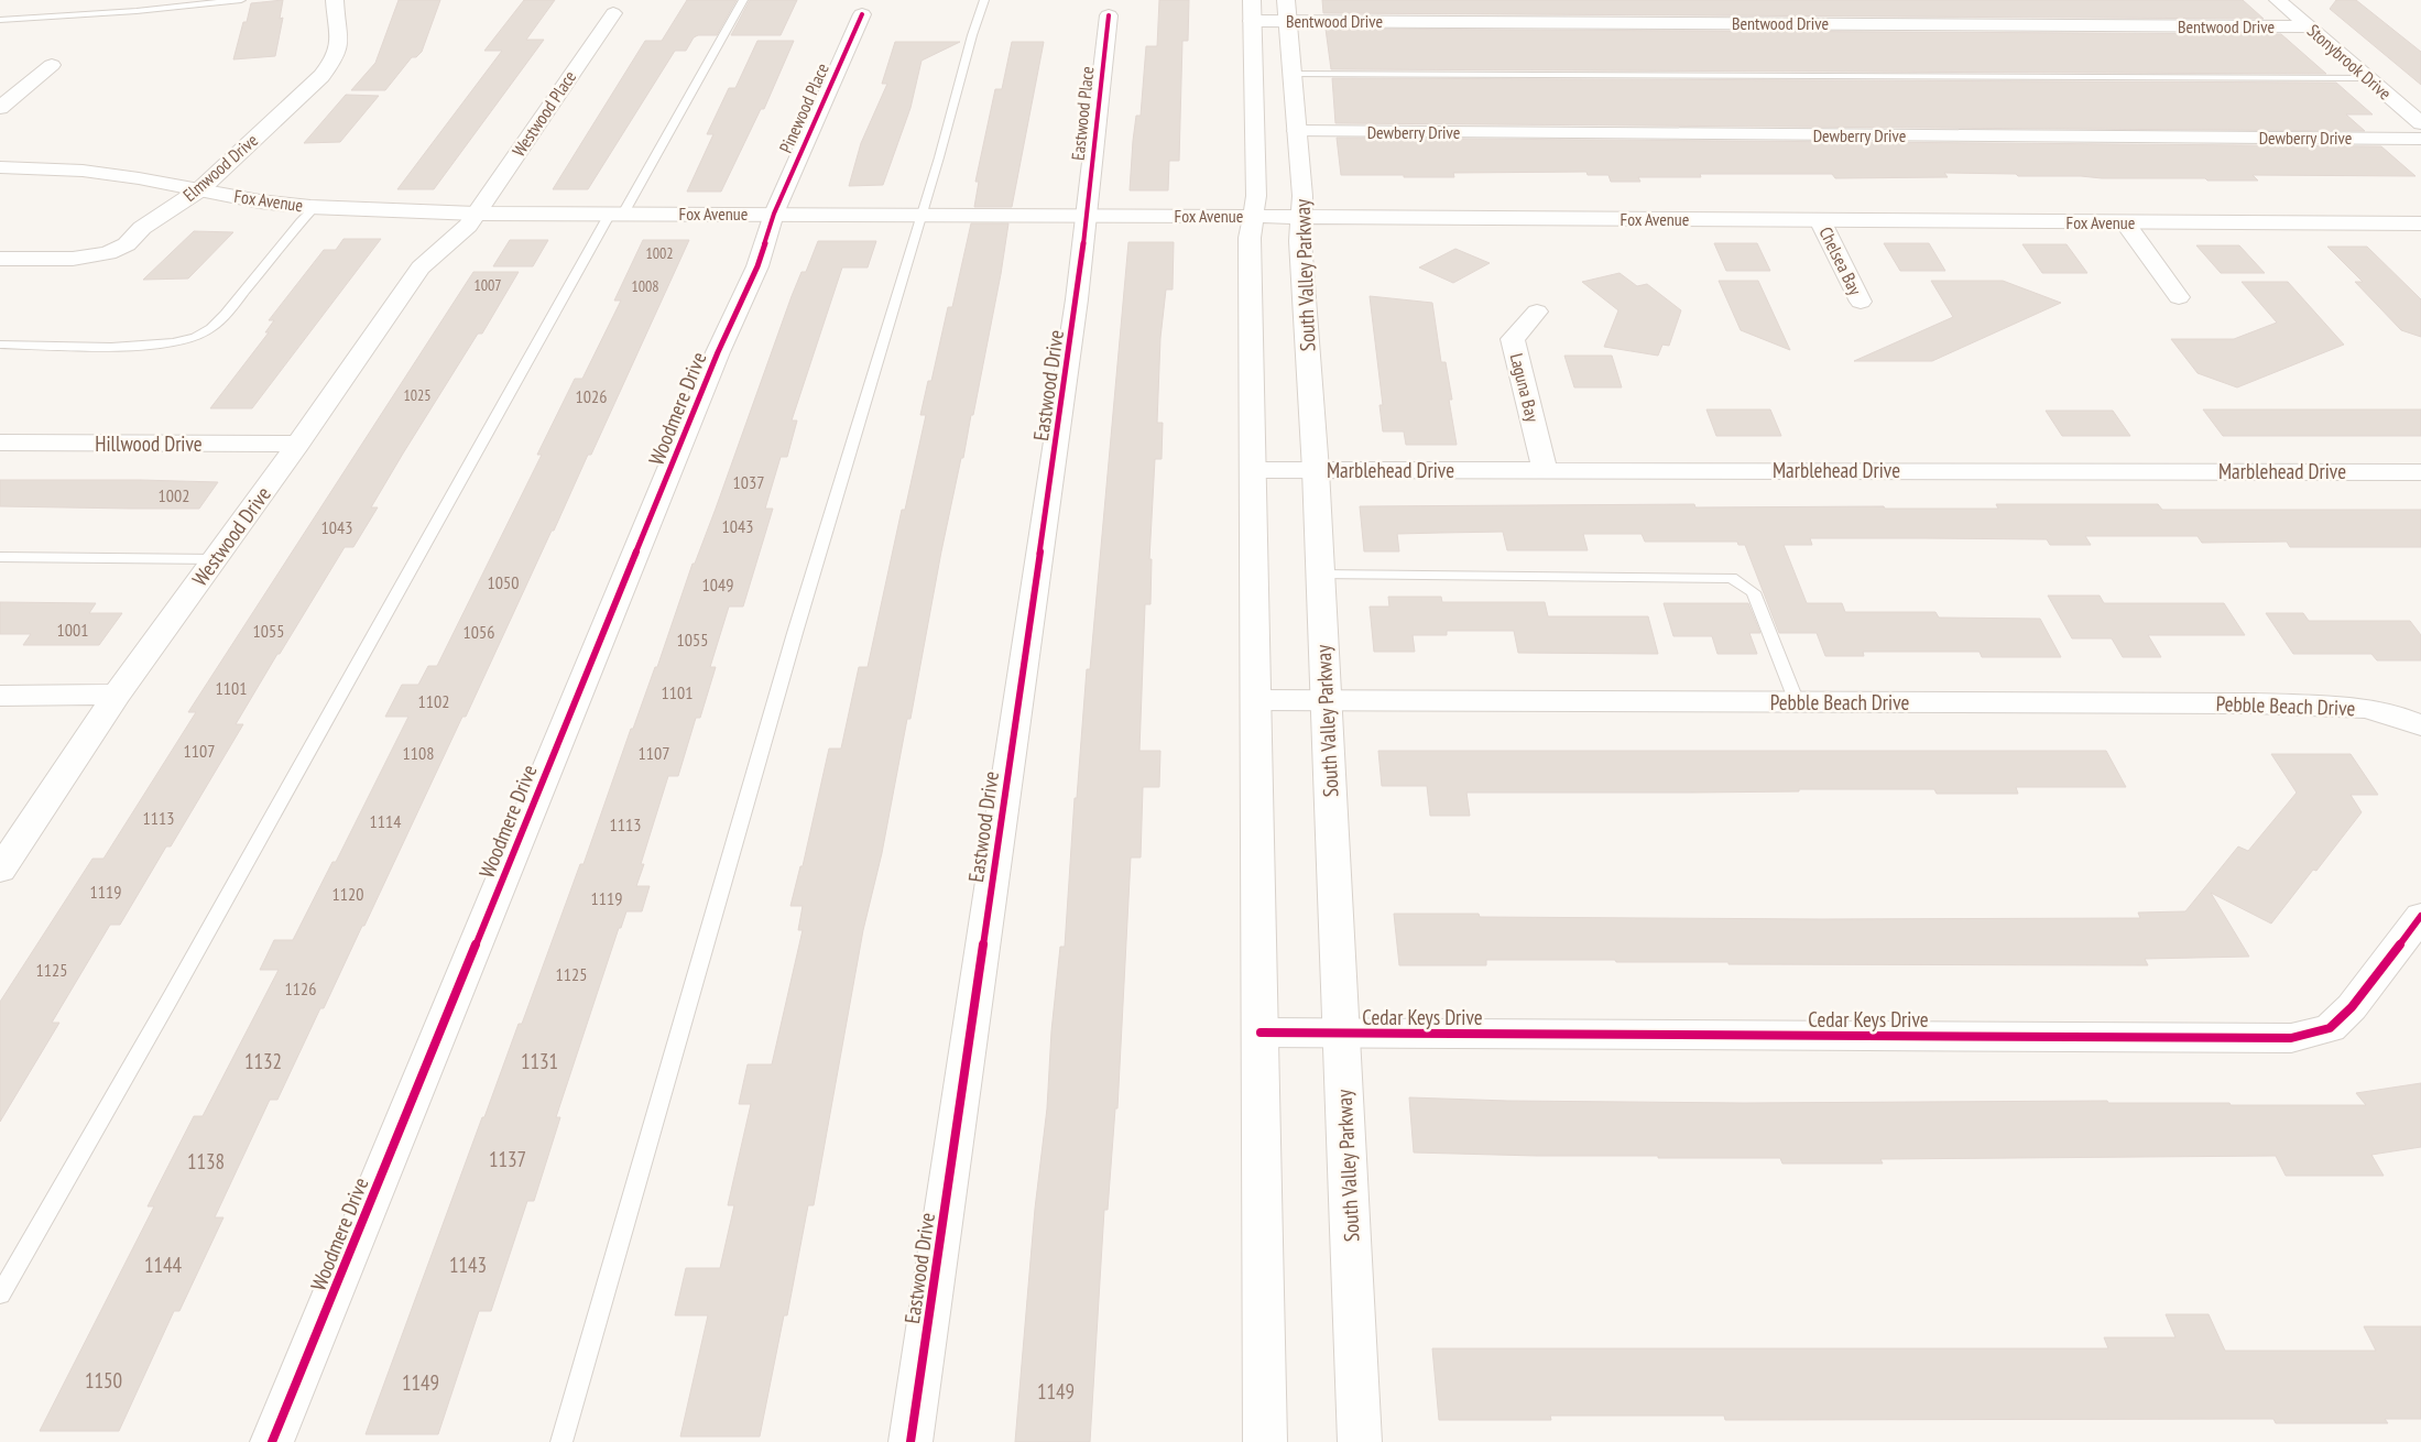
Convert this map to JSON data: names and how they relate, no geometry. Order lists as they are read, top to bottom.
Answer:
{
  "streets": {
    "street": [
      "Bentwood Drive",
      "Stonybrook Drive",
      "Pinewood Place",
      "Westwood Place",
      "Eastwood Place",
      "Dewberry Drive",
      "Elmwood Drive",
      "Fox Avenue",
      "Chelsea Bay",
      "South Valley Parkway",
      "Eastwood Drive",
      "Laguna Bay",
      "Woodmere Drive",
      "Hillwood Drive",
      "Marblehead Drive",
      "Westwood Drive",
      "Pebble Beach Drive",
      "Cedar Keys Drive"
    ]
  },
  "crossings": [
    ["Bentwood Drive", "Stonybrook Drive"],
    ["Bentwood Drive", "South Valley Parkway"],
    ["Pinewood Place", "Fox Avenue"],
    ["Pinewood Place", "Woodmere Drive"],
    ["Westwood Place", "Fox Avenue"],
    ["Westwood Place", "Westwood Drive"],
    ["Eastwood Place", "Fox Avenue"],
    ["Eastwood Place", "Eastwood Drive"],
    ["Dewberry Drive", "South Valley Parkway"],
    ["Elmwood Drive", "Fox Avenue"],
    ["Fox Avenue", "Chelsea Bay"],
    ["Fox Avenue", "South Valley Parkway"],
    ["Fox Avenue", "Eastwood Drive"],
    ["Fox Avenue", "Woodmere Drive"],
    ["Fox Avenue", "Westwood Drive"],
    ["South Valley Parkway", "Marblehead Drive"],
    ["South Valley Parkway", "Pebble Beach Drive"],
    ["South Valley Parkway", "Cedar Keys Drive"],
    ["Laguna Bay", "Marblehead Drive"],
    ["Hillwood Drive", "Westwood Drive"]
  ],
  "house_numbers": [
    "1002",
    "1007",
    "1008",
    "1025",
    "1026",
    "1037",
    "1002",
    "1043",
    "1043",
    "1050",
    "1049",
    "1001",
    "1055",
    "1056",
    "1055",
    "1101",
    "1101",
    "1102",
    "1107",
    "1108",
    "1107",
    "1113",
    "1114",
    "1113",
    "1119",
    "1120",
    "1119",
    "1125",
    "1125",
    "1126",
    "1132",
    "1131",
    "1137",
    "1138",
    "1144",
    "1143",
    "1150",
    "1149",
    "1149"
  ]
}
